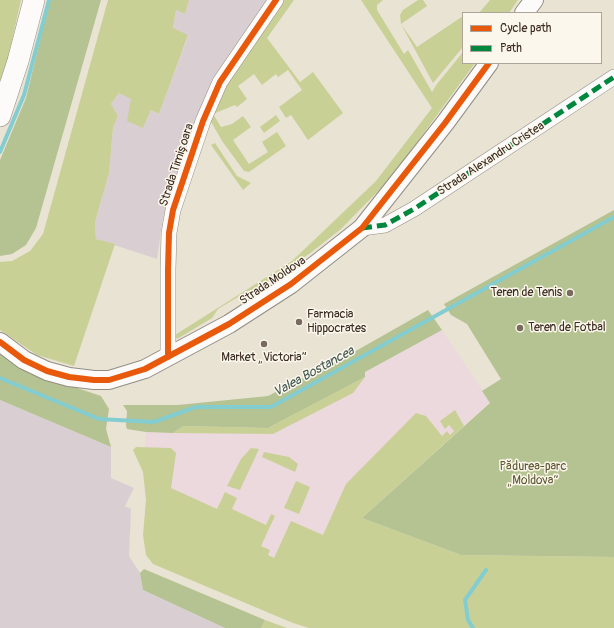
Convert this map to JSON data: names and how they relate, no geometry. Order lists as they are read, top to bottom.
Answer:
{
  "streets": {
    "street": ["Strada Alexandru Cristea", "Strada Timișoara", "Strada Moldova"]
  },
  "crossings": [
    ["Strada Alexandru Cristea", "Strada Moldova"],
    ["Strada Timișoara", "Strada Moldova"]
  ],
  "water": ["Valea Bostancea"],
  "parks": ["Pădurea-parc „Moldova”"],
  "places": [
    "Teren de Tenis",
    "Farmacia Hippocrates",
    "Teren de Fotbal",
    "Market „Victoria”"
  ],
  "legend": ["Cycle path", "Path"]
}
